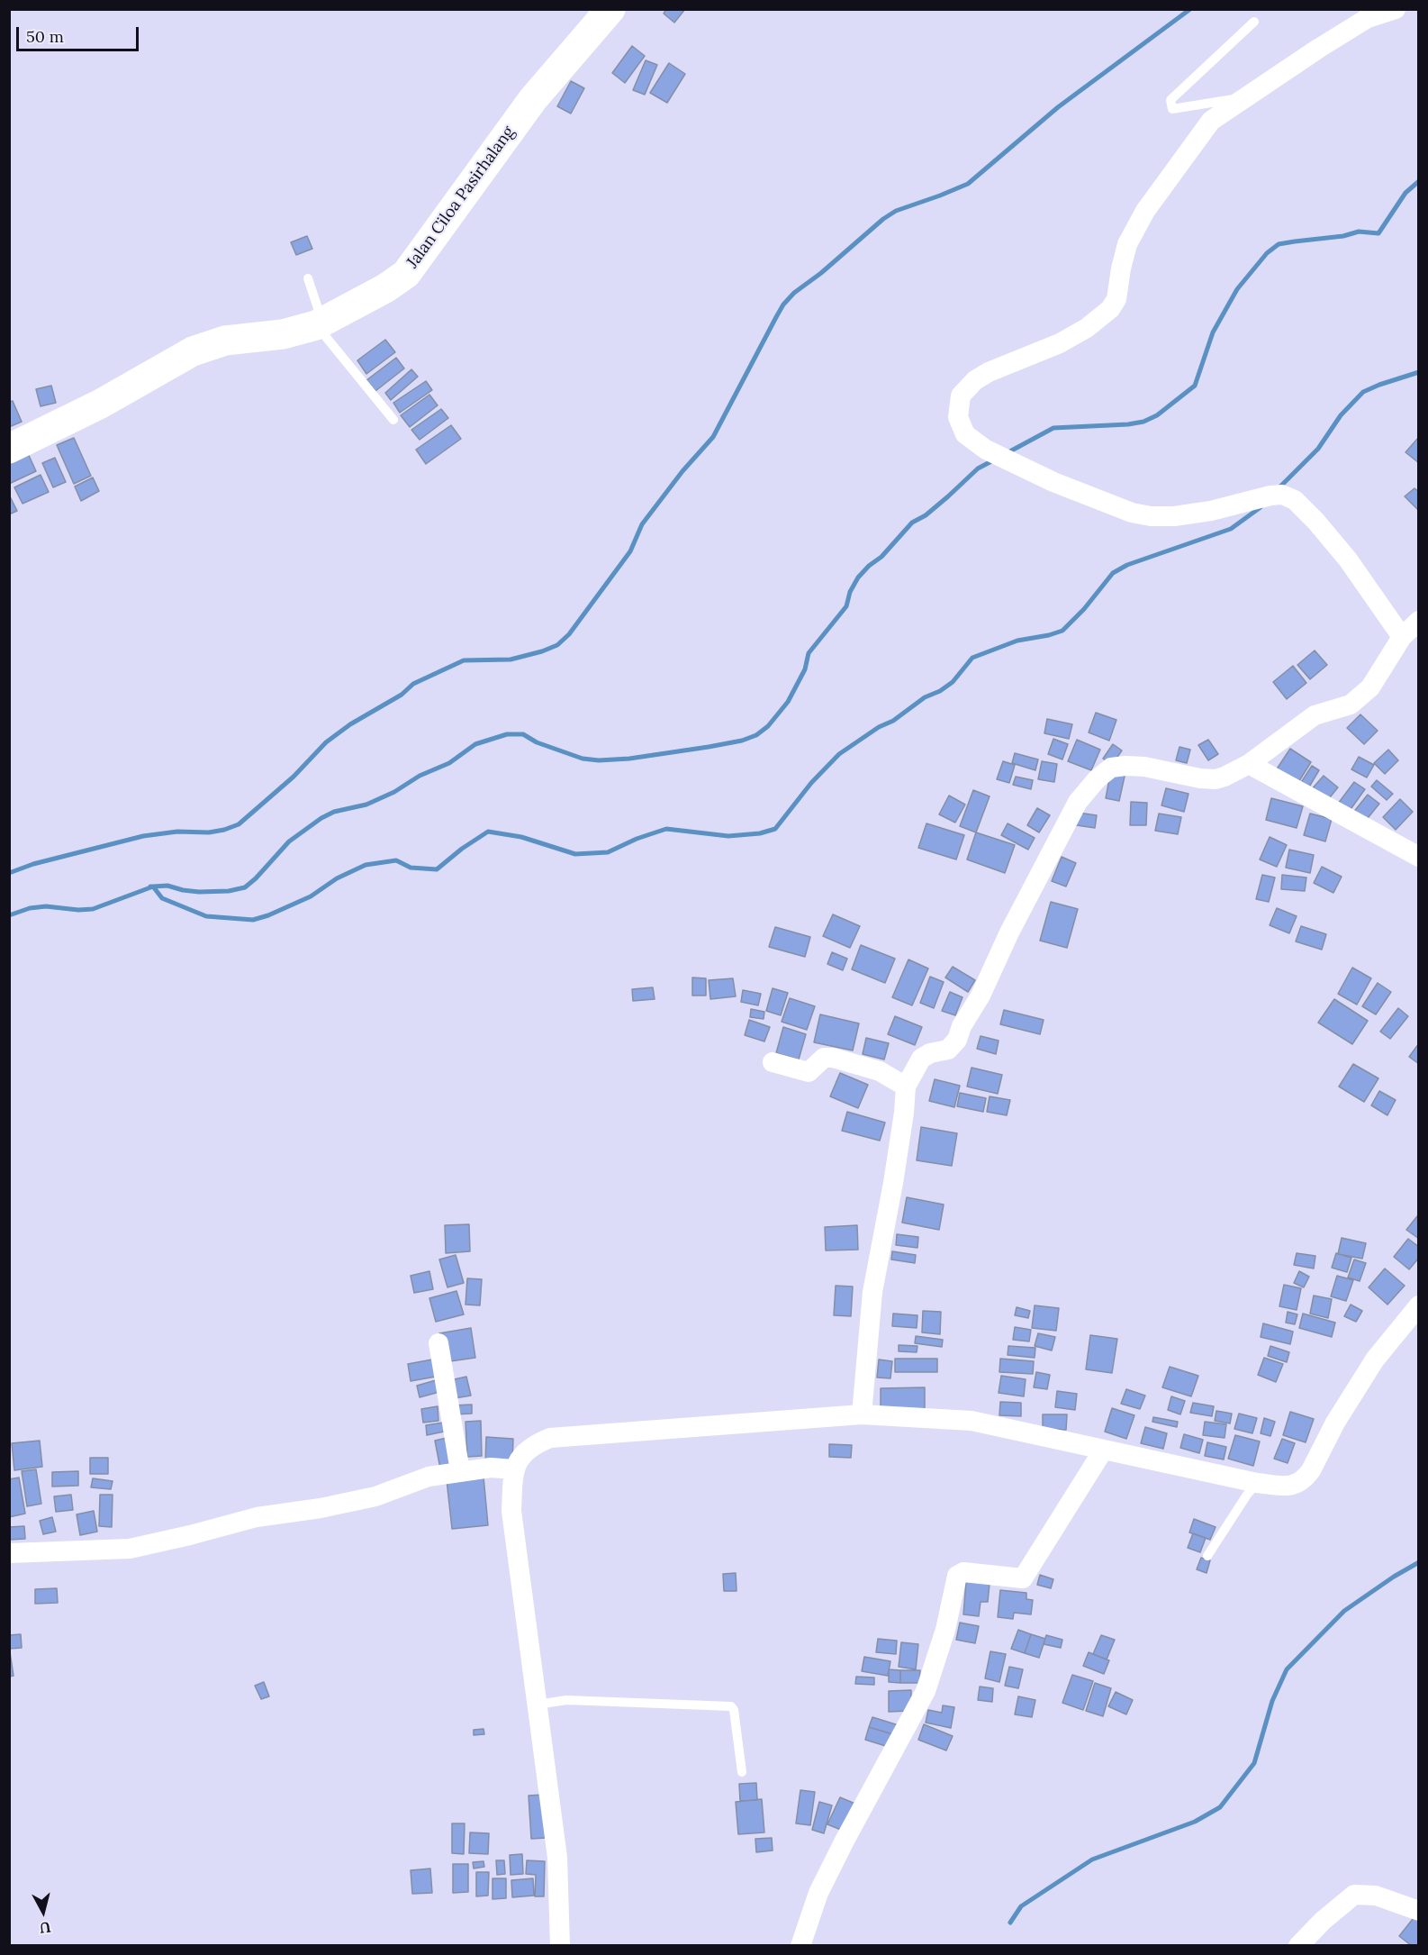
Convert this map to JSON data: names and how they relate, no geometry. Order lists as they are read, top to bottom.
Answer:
{
  "streets": {
    "main road": ["Jalan Ciloa Pasirhalang"]
  },
  "scale_bar": "50 m",
  "north": "bottom"
}
